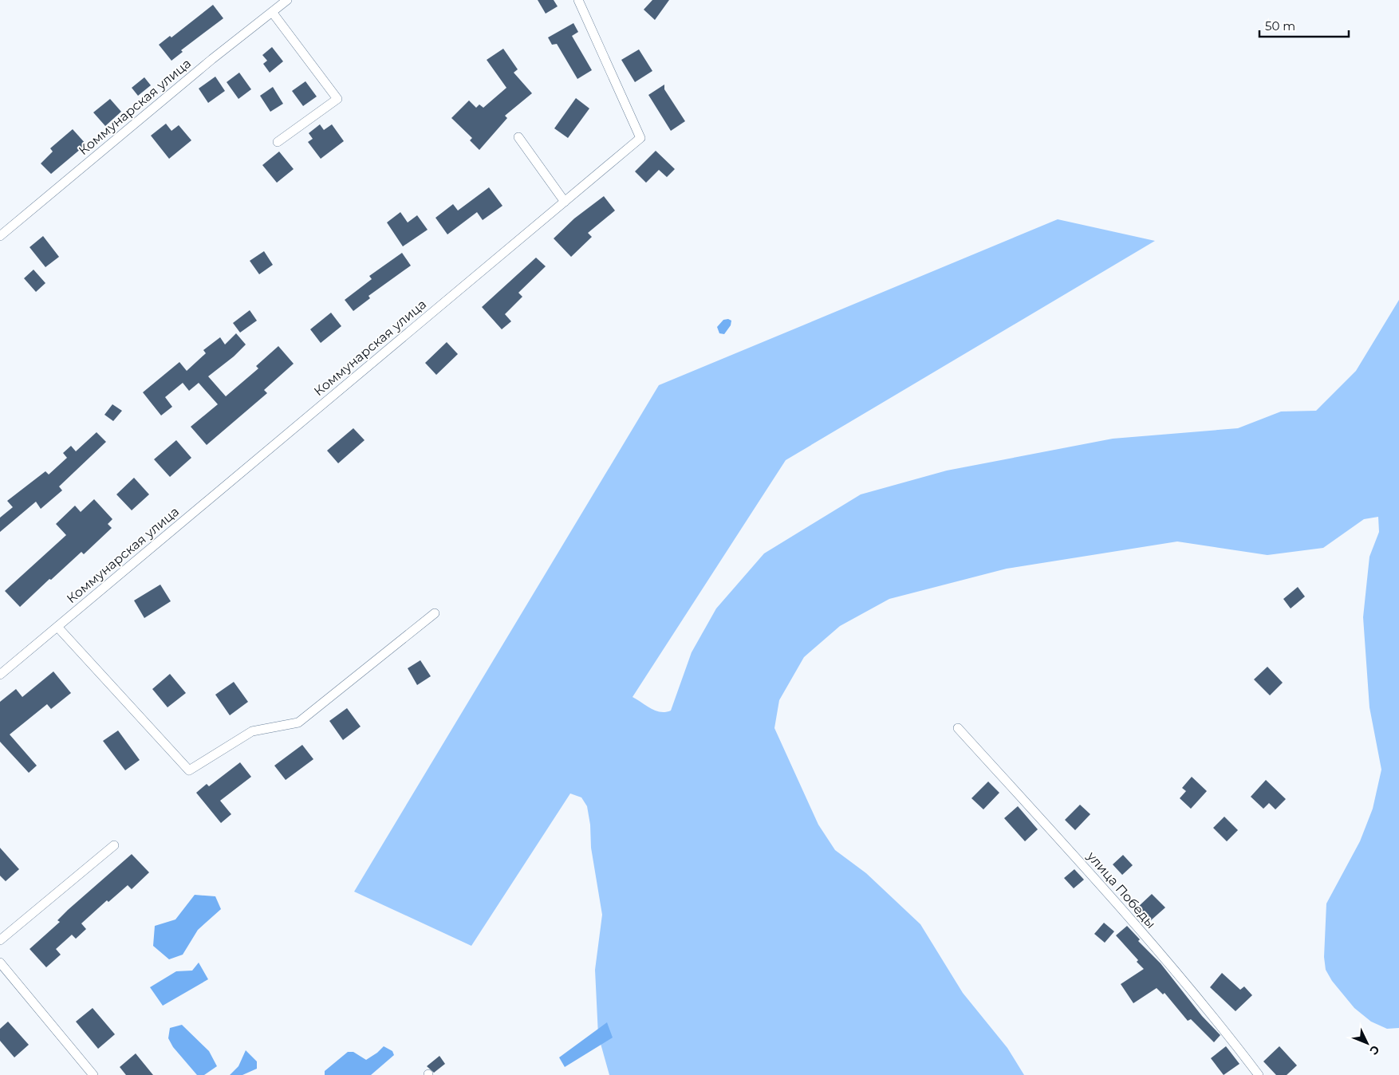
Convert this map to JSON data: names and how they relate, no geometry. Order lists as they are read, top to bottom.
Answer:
{
  "streets": {
    "street": ["Коммунарская улица", "улица Победы"]
  },
  "scale_bar": "50 m",
  "north": "bottom right"
}
